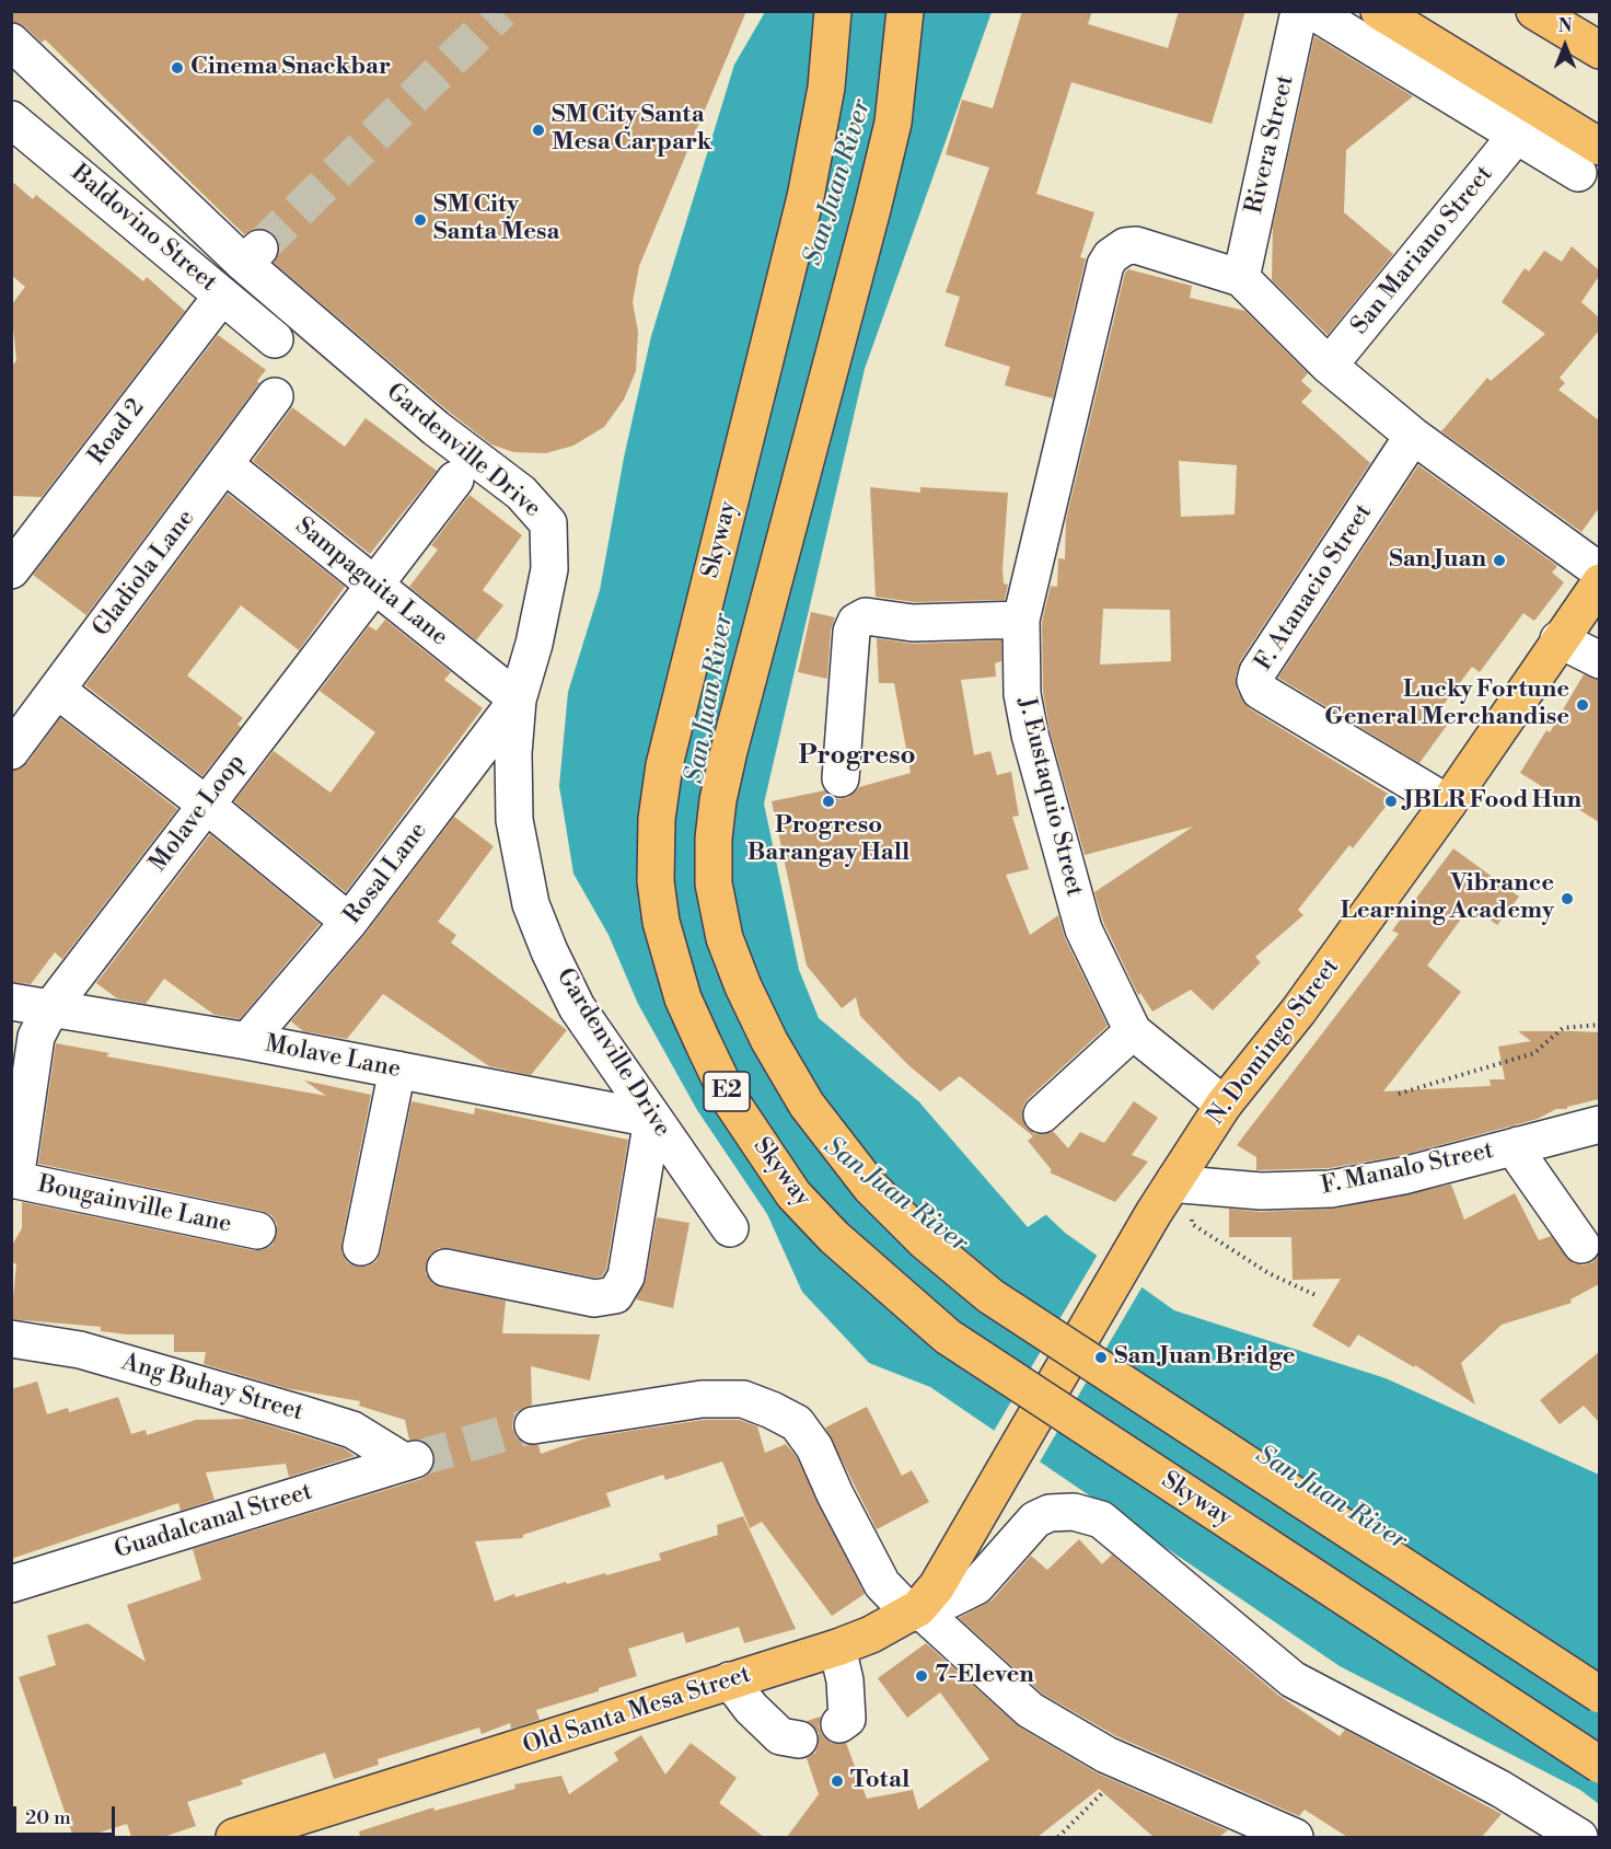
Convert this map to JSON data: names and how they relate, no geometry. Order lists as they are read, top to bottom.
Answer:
{
  "streets": {
    "main road": [
      "Skyway",
      "N. Domingo Street",
      "E2",
      "Old Santa Mesa Street"
    ],
    "street": [
      "Rivera Street",
      "Baldovino Street",
      "San Mariano Street",
      "Road 2",
      "Gardenville Drive",
      "Gladiola Lane",
      "Sampaguita Lane",
      "F. Atanacio Street",
      "J. Eustaquio Street",
      "Molave Loop",
      "Rosal Lane",
      "Molave Lane",
      "F. Manalo Street",
      "Bougainville Lane",
      "Ang Buhay Street",
      "Guadalcanal Street"
    ]
  },
  "crossings": [
    ["Rivera Street", "J. Eustaquio Street"],
    ["Baldovino Street", "Road 2"],
    ["Gardenville Drive", "Sampaguita Lane"],
    ["Gardenville Drive", "Rosal Lane"],
    ["Gardenville Drive", "Molave Lane"],
    ["Gladiola Lane", "Sampaguita Lane"],
    ["Sampaguita Lane", "Molave Loop"],
    ["Sampaguita Lane", "Rosal Lane"],
    ["F. Atanacio Street", "N. Domingo Street"],
    ["J. Eustaquio Street", "N. Domingo Street"],
    ["Molave Loop", "Molave Lane"],
    ["Molave Loop", "Bougainville Lane"],
    ["Rosal Lane", "Molave Lane"],
    ["N. Domingo Street", "F. Manalo Street"],
    ["N. Domingo Street", "Old Santa Mesa Street"],
    ["Ang Buhay Street", "Guadalcanal Street"]
  ],
  "districts": ["Progreso"],
  "water": ["San Juan River"],
  "places": [
    "Cinema Snackbar",
    "SM City Santa Mesa Carpark",
    "SM City Santa Mesa",
    "San Juan",
    "Lucky Fortune General Merchandise",
    "Progreso Barangay Hall",
    "JBLR Food Hun",
    "Vibrance Learning Academy",
    "San Juan Bridge",
    "7-Eleven",
    "Total"
  ],
  "scale_bar": "20 m",
  "north": "top"
}
